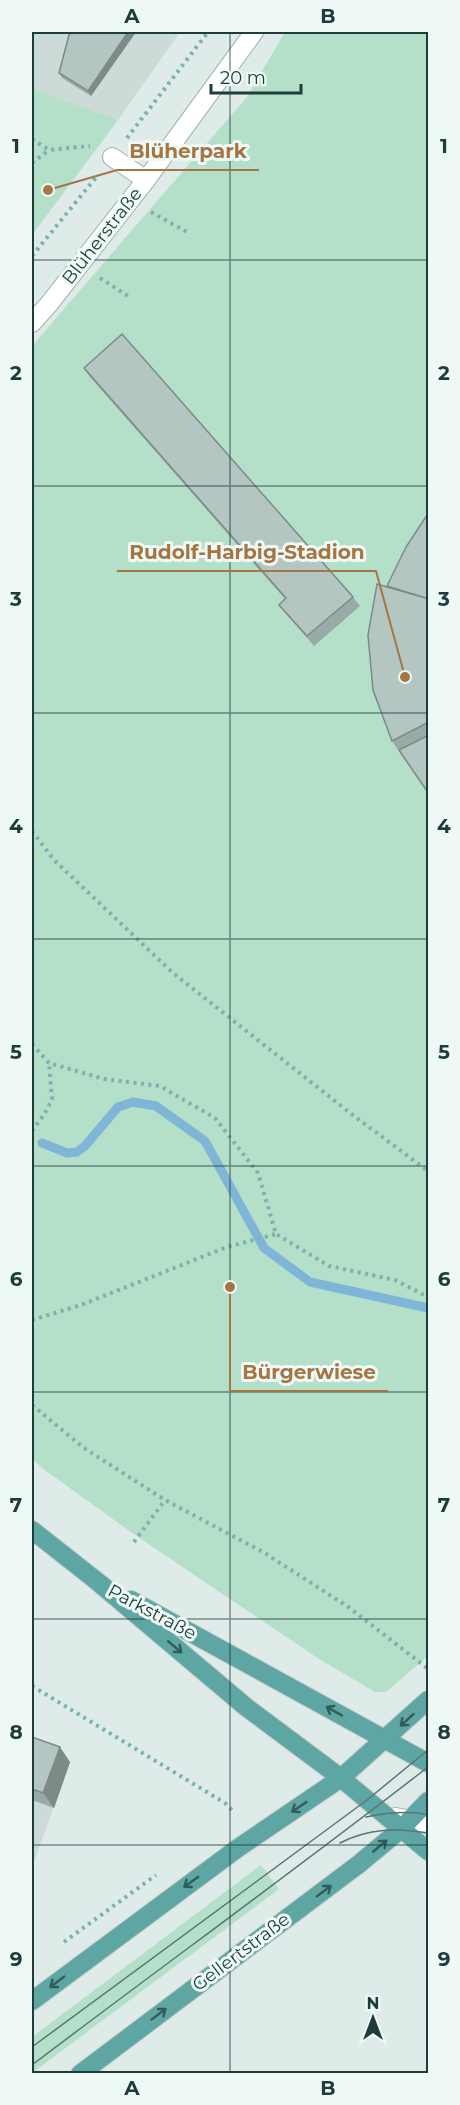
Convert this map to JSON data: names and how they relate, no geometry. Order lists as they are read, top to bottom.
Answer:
{
  "streets": {
    "main road": ["Parkstraße", "Gellertstraße"],
    "street": ["Blüherstraße"]
  },
  "crossings": [
    ["Parkstraße", "Gellertstraße"]
  ],
  "places": ["Blüherpark", "Rudolf-Harbig-Stadion", "Bürgerwiese"],
  "scale_bar": "20 m",
  "north": "top",
  "grid": {
    "columns": ["A", "B"],
    "rows": [
      "1",
      "2",
      "3",
      "4",
      "5",
      "6",
      "7",
      "8",
      "9"
    ]
  }
}
